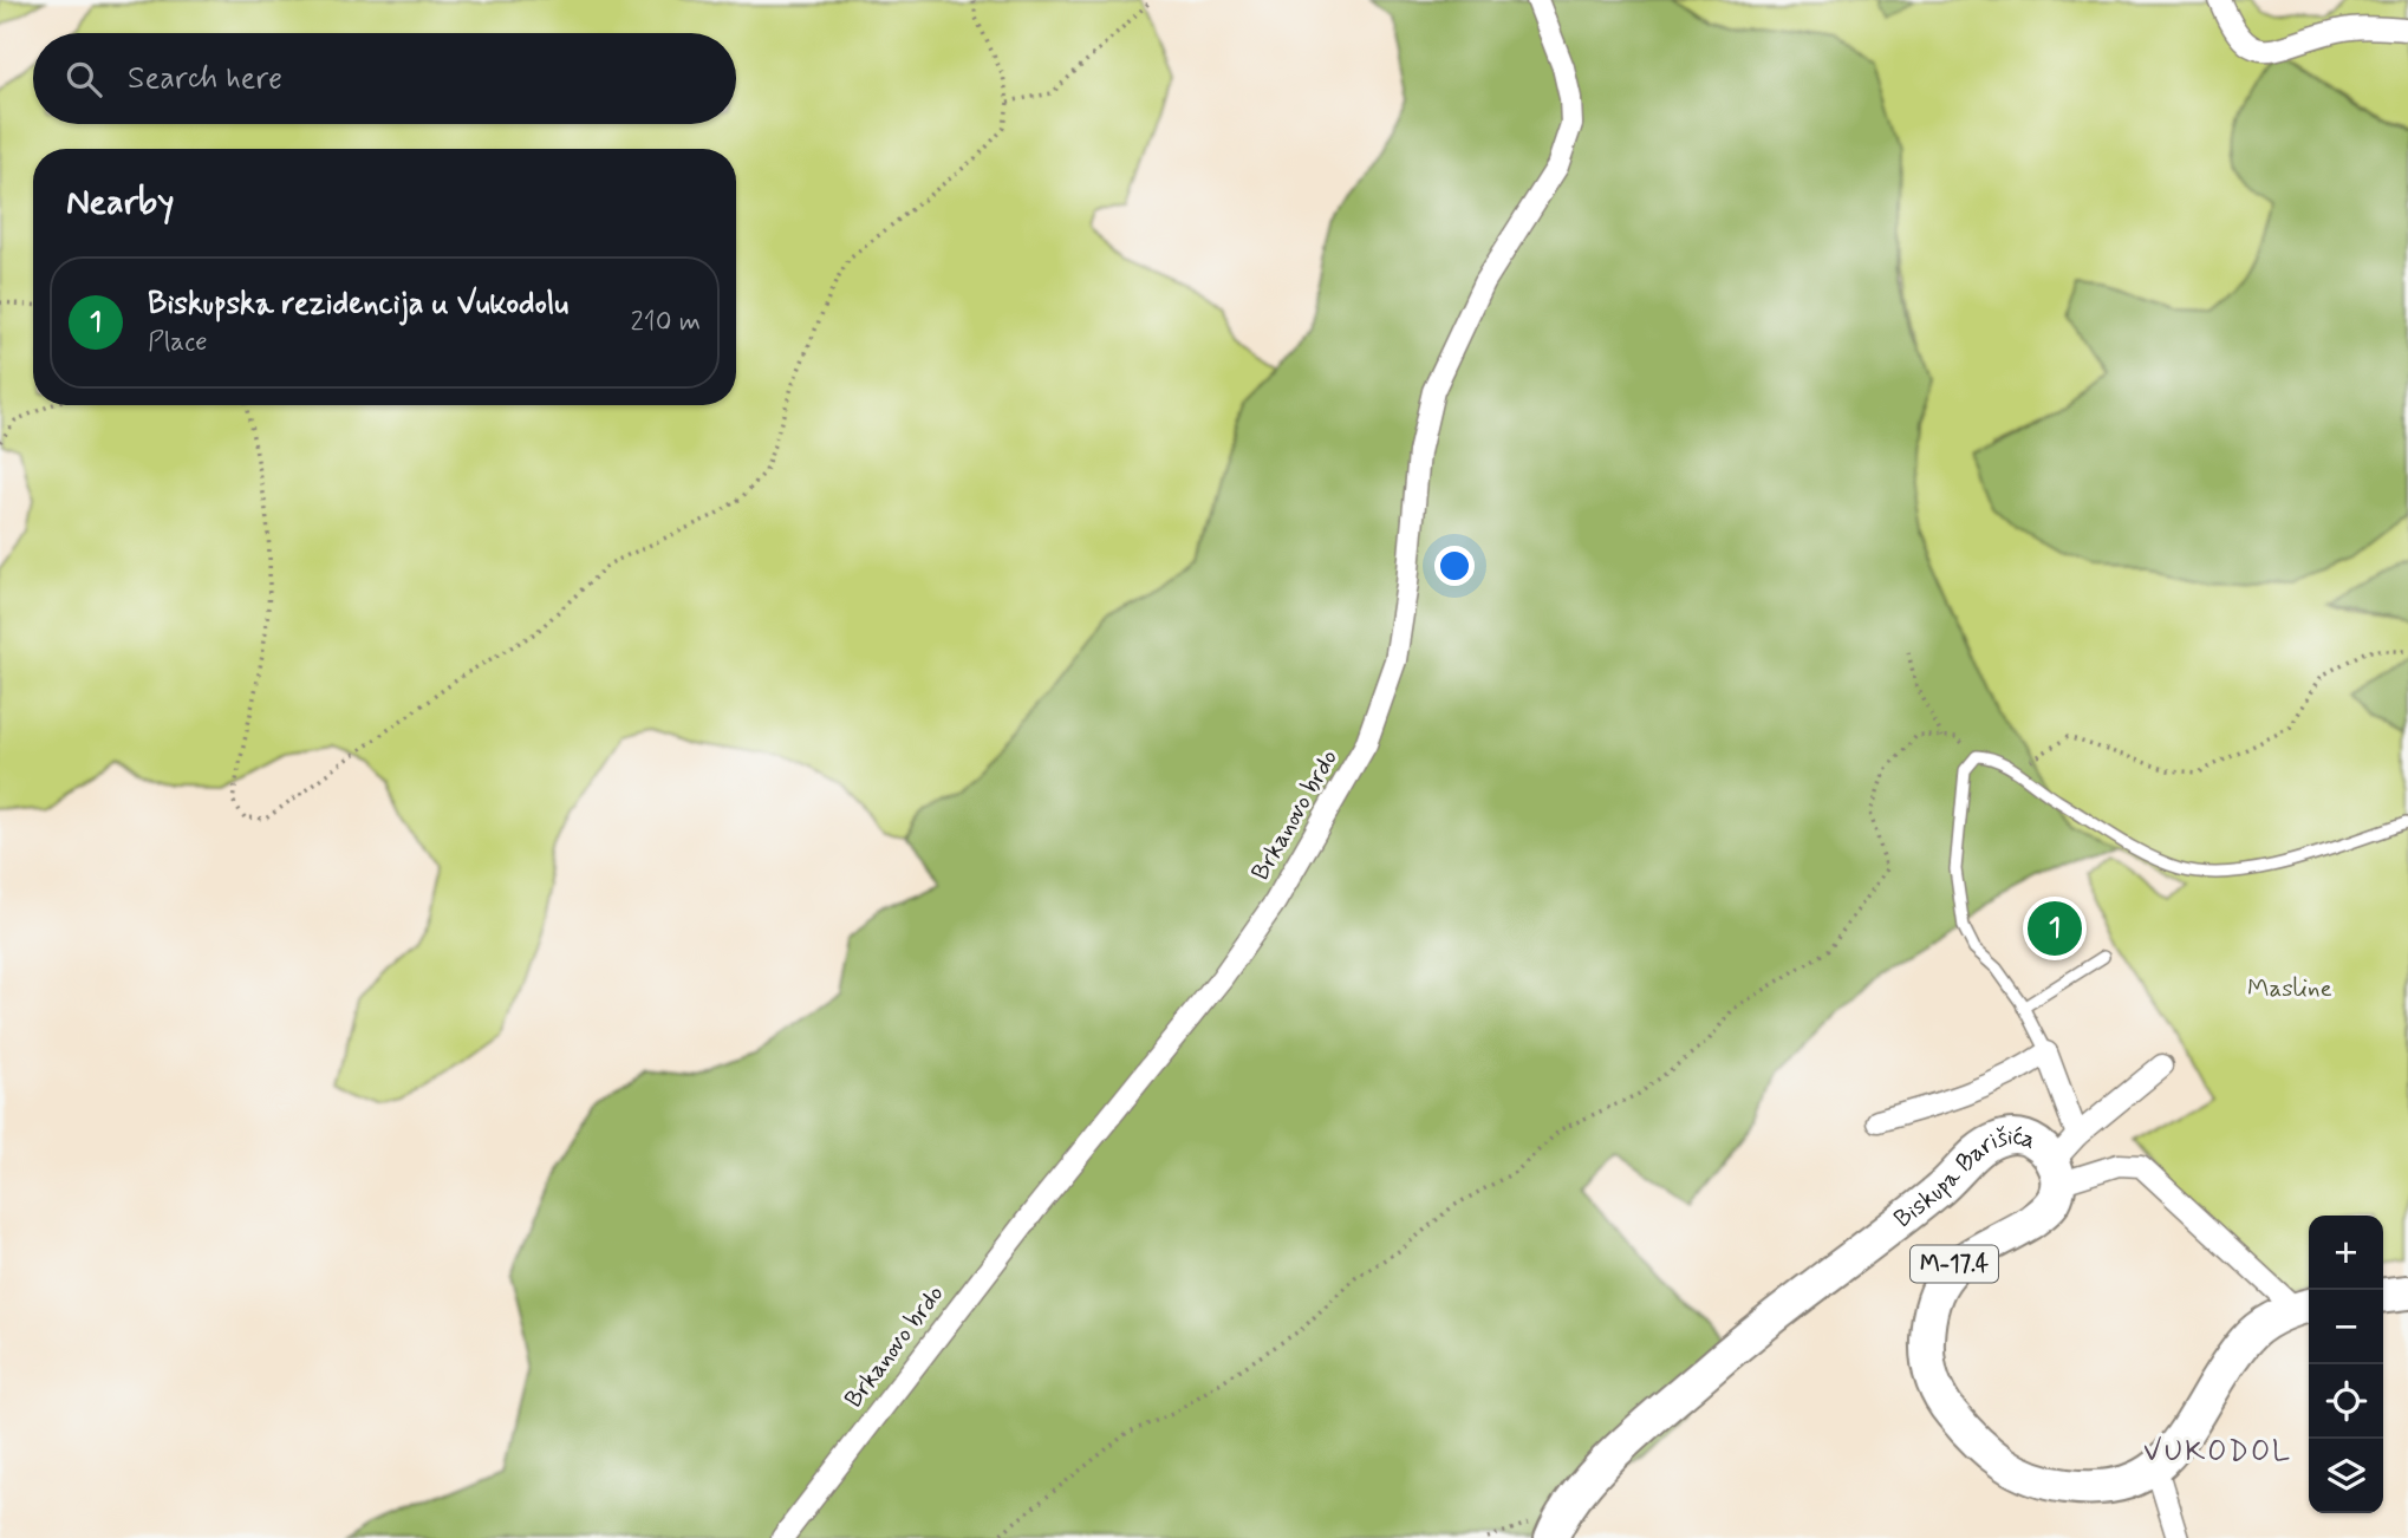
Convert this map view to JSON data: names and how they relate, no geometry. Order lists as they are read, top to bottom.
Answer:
{
  "streets": {
    "main road": ["Biskupa Barišića", "M-17.4"],
    "street": ["Brkanovo brdo"]
  },
  "districts": ["VUKODOL"],
  "parks": ["Masline"],
  "page": {
    "search": "Search here",
    "heading": "Nearby",
    "list": [
      {
        "mark": "1",
        "name": "Biskupska rezidencija u Vukodolu",
        "note": "Place",
        "value": "210 m"
      }
    ],
    "pins": "1",
    "map_buttons": ["+", "−"]
  }
}
